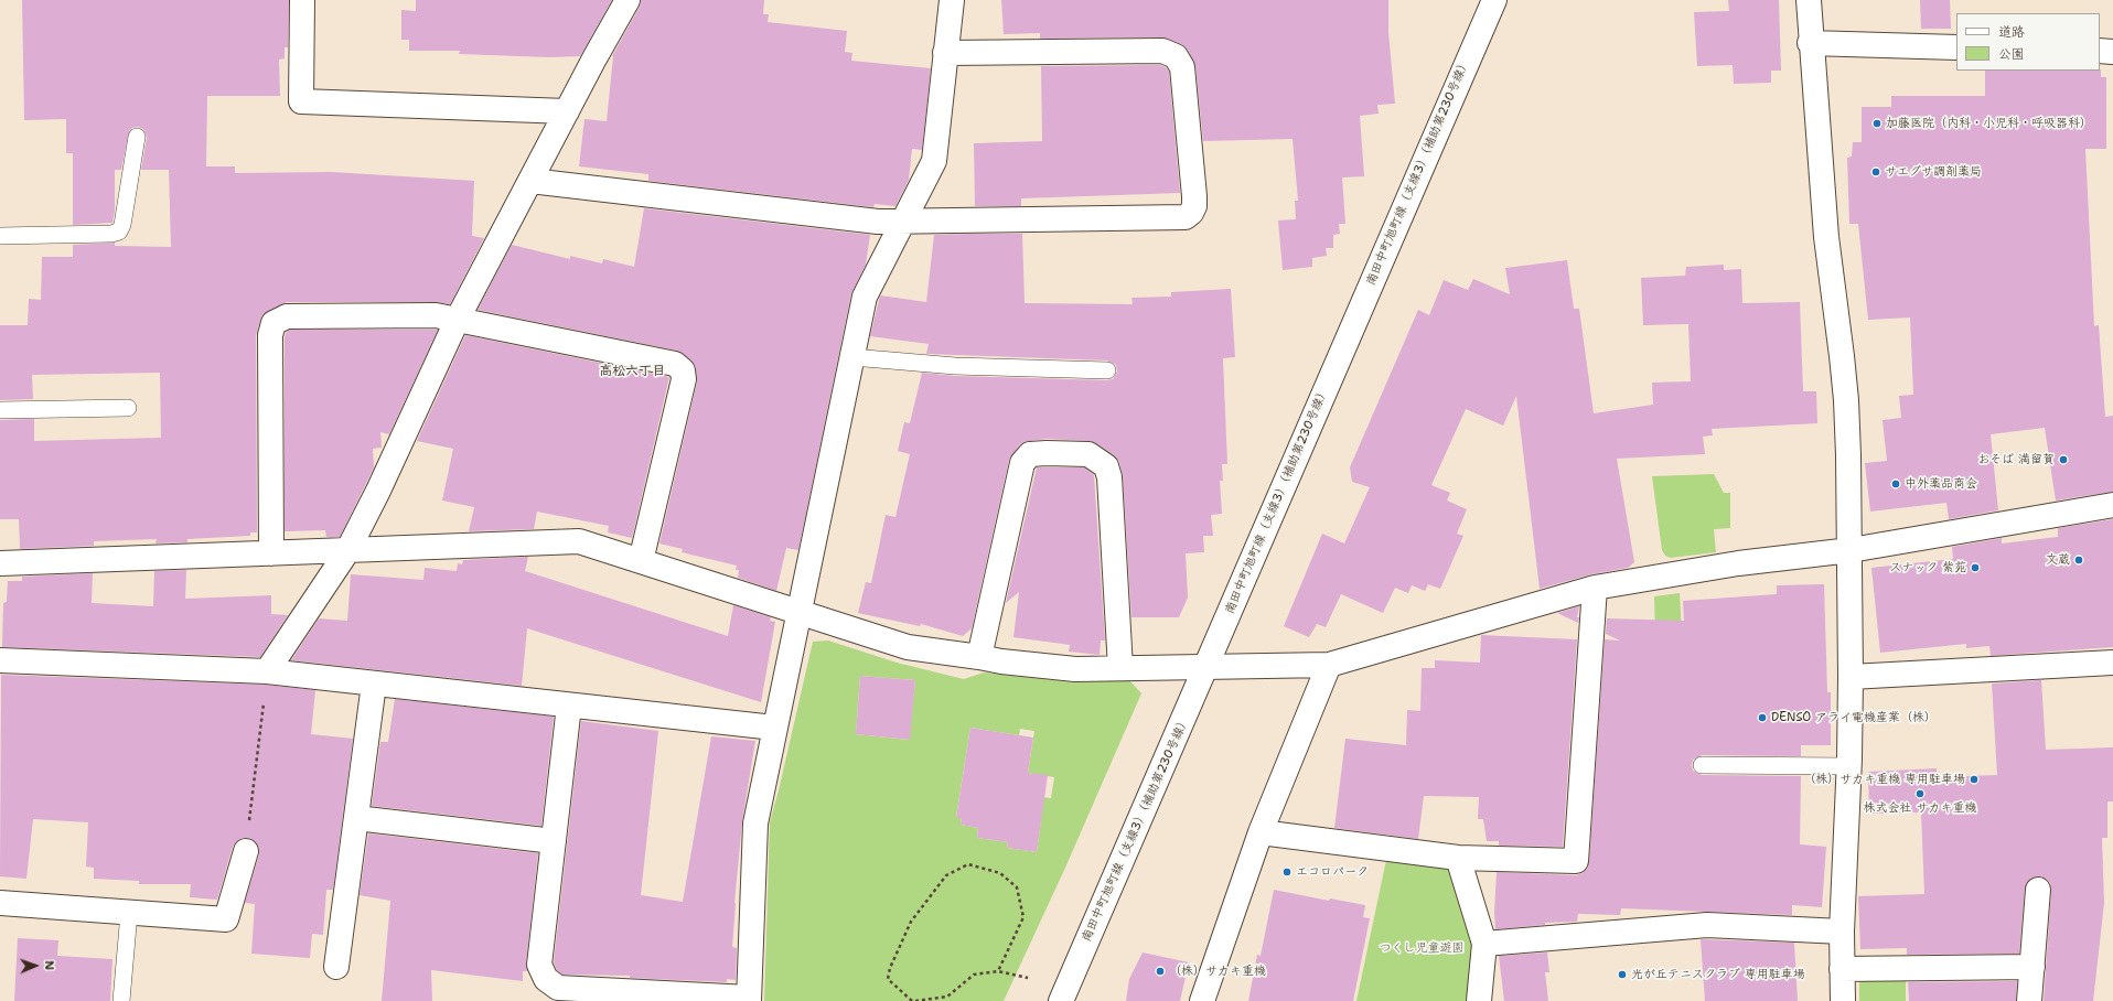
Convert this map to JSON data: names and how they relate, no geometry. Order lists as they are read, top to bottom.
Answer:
{
  "streets": {
    "street": ["南田中町旭町線（支線3）（補助第230号線）"]
  },
  "districts": ["高松六丁目"],
  "parks": ["つくし児童遊園"],
  "places": [
    "加藤医院（内科・小児科・呼吸器科）",
    "サエグサ調剤薬局",
    "おそば 満留賀",
    "中外薬品商会",
    "文蔵",
    "スナック 紫苑",
    "DENSO アライ電機産業（株）",
    "（株）サカキ重機 専用駐車場",
    "株式会社 サカキ重機",
    "エコロパーク",
    "（株）サカキ重機",
    "光が丘テニスクラブ 専用駐車場"
  ],
  "legend": ["道路", "公園"],
  "north": "right"
}
